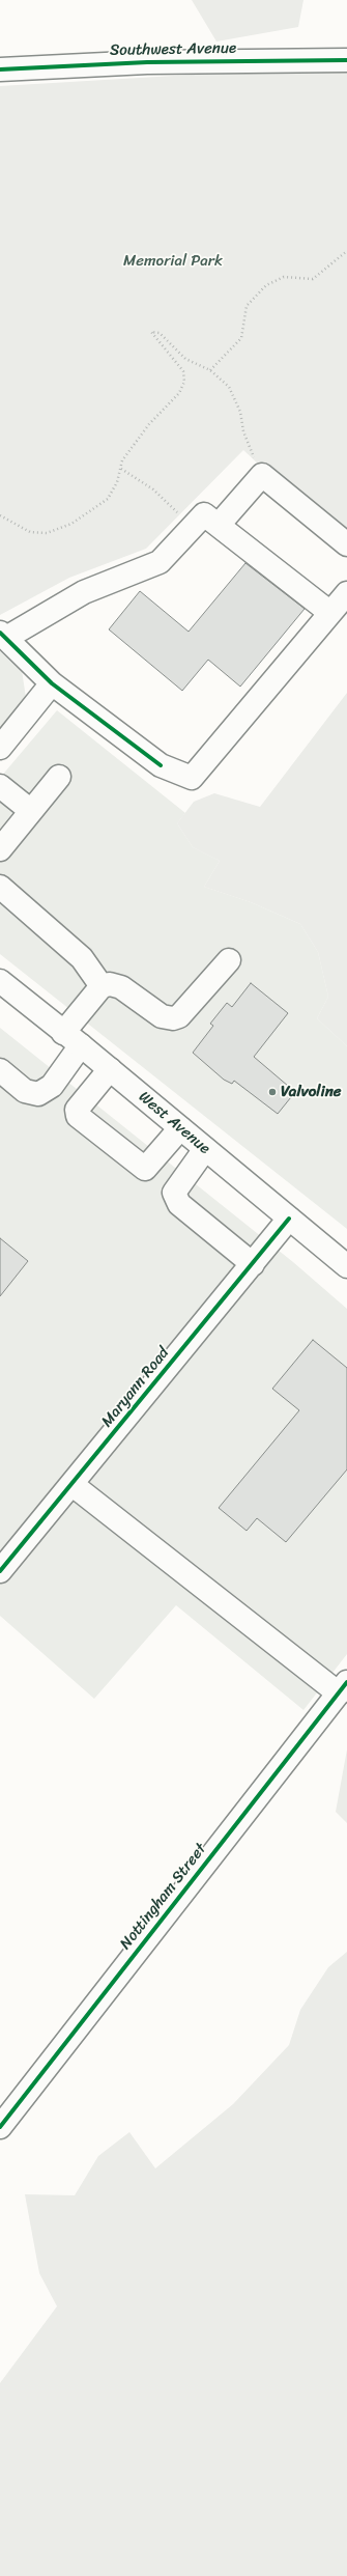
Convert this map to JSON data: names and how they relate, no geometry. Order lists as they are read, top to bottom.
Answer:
{
  "streets": {
    "street": [
      "Southwest Avenue",
      "West Avenue",
      "Maryann Road",
      "Nottingham Street"
    ]
  },
  "crossings": [
    ["West Avenue", "Maryann Road"]
  ],
  "parks": ["Memorial Park"],
  "places": ["Valvoline"]
}
